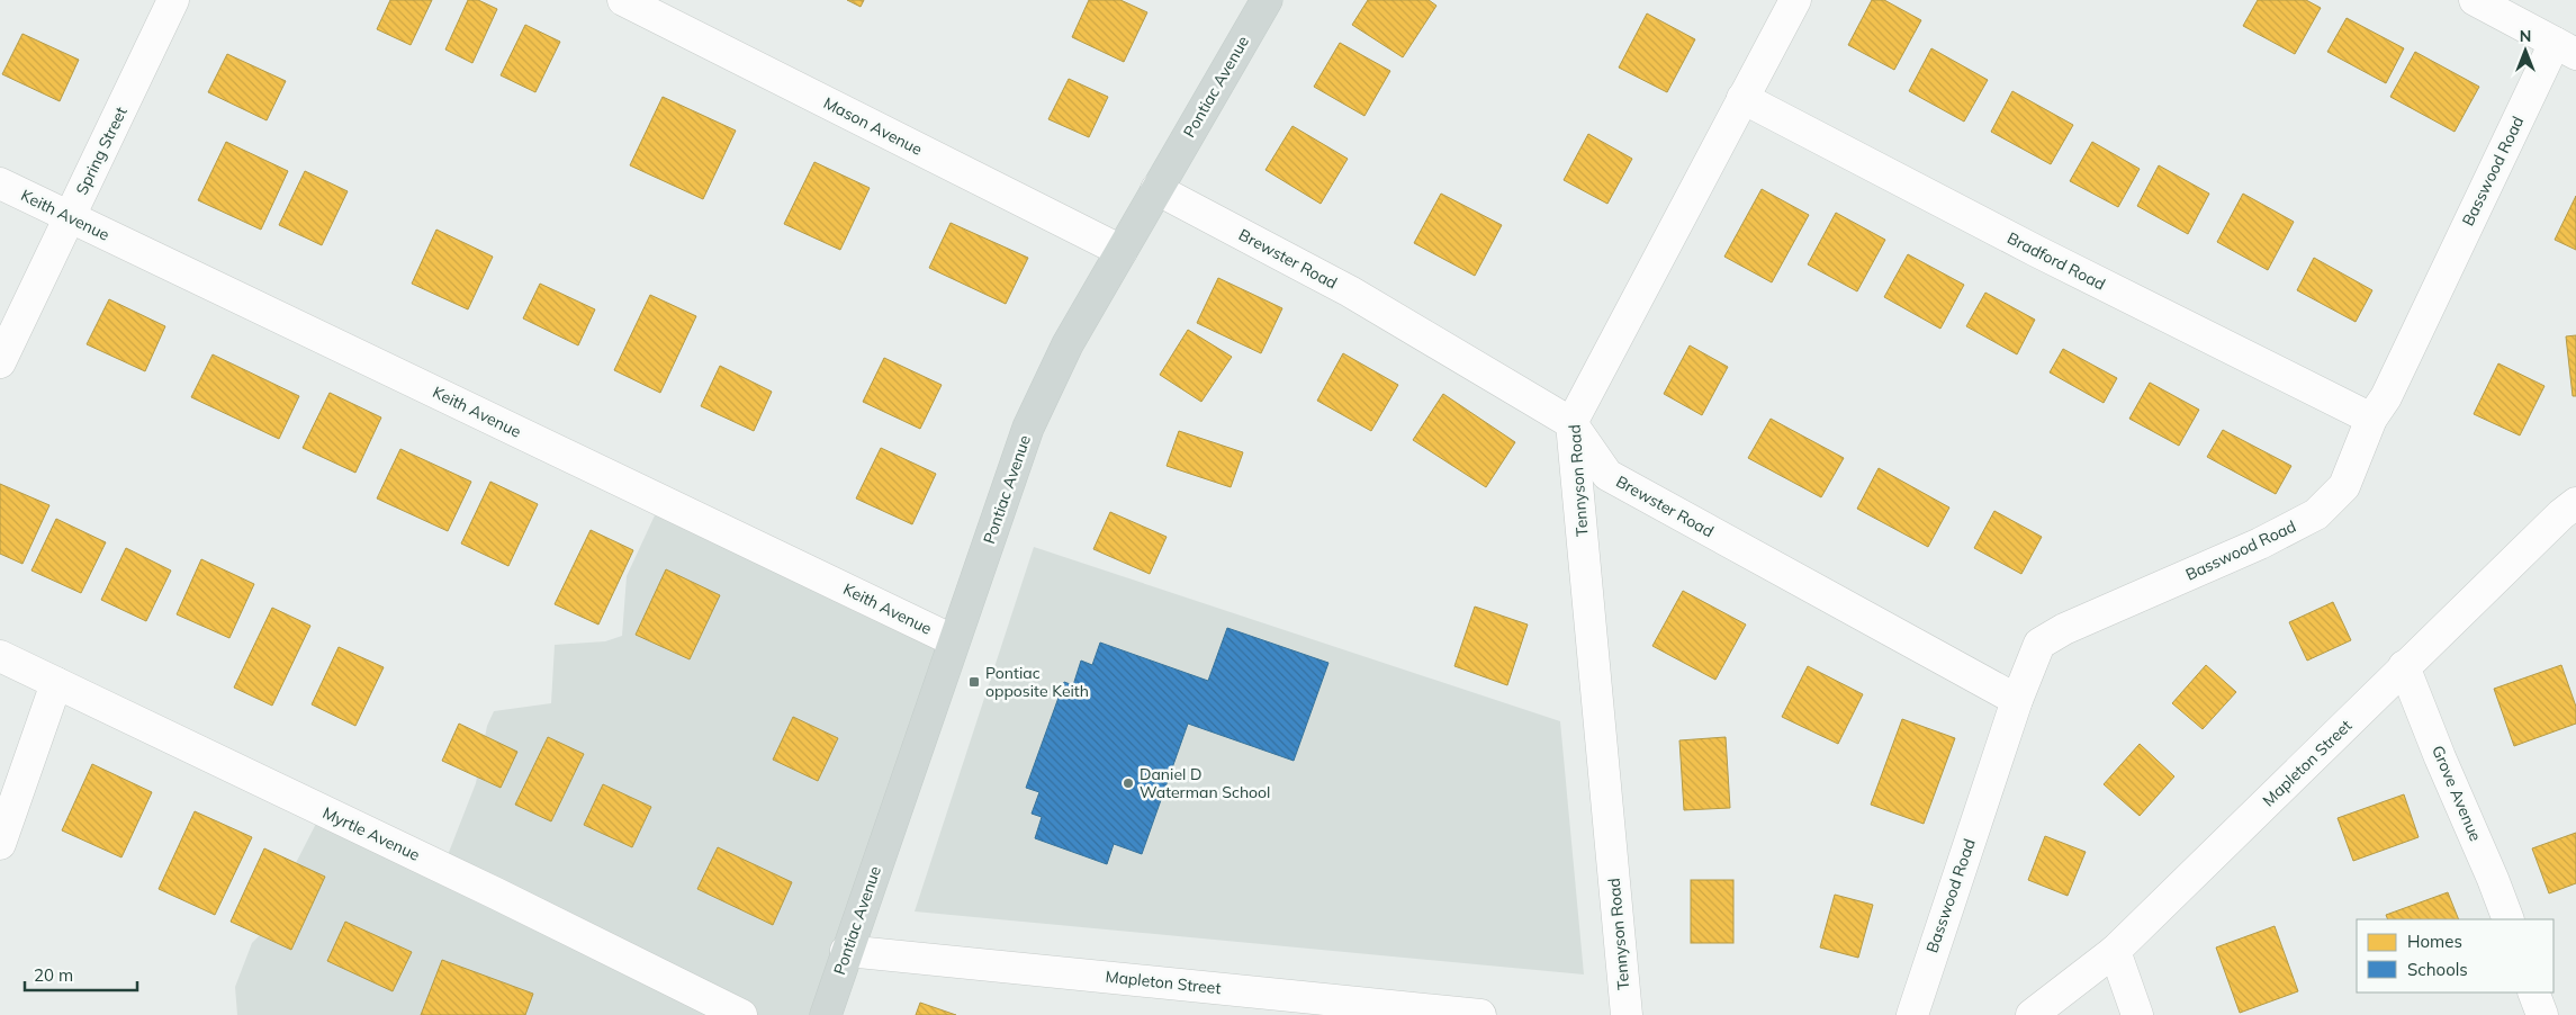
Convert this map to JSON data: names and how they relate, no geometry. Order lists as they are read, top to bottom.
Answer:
{
  "streets": {
    "main road": ["Pontiac Avenue"],
    "street": [
      "Mason Avenue",
      "Spring Street",
      "Basswood Road",
      "Keith Avenue",
      "Brewster Road",
      "Bradford Road",
      "Tennyson Road",
      "Mapleton Street",
      "Grove Avenue",
      "Myrtle Avenue"
    ]
  },
  "crossings": [
    ["Pontiac Avenue", "Mason Avenue"],
    ["Pontiac Avenue", "Keith Avenue"],
    ["Pontiac Avenue", "Brewster Road"],
    ["Pontiac Avenue", "Mapleton Street"],
    ["Spring Street", "Keith Avenue"],
    ["Basswood Road", "Brewster Road"],
    ["Basswood Road", "Bradford Road"],
    ["Brewster Road", "Tennyson Road"],
    ["Bradford Road", "Tennyson Road"],
    ["Mapleton Street", "Grove Avenue"]
  ],
  "places": {
    "transit": ["Pontiac opposite Keith"],
    "other": ["Daniel D Waterman School"]
  },
  "legend": ["Homes", "Schools"],
  "scale_bar": "20 m",
  "north": "top"
}
